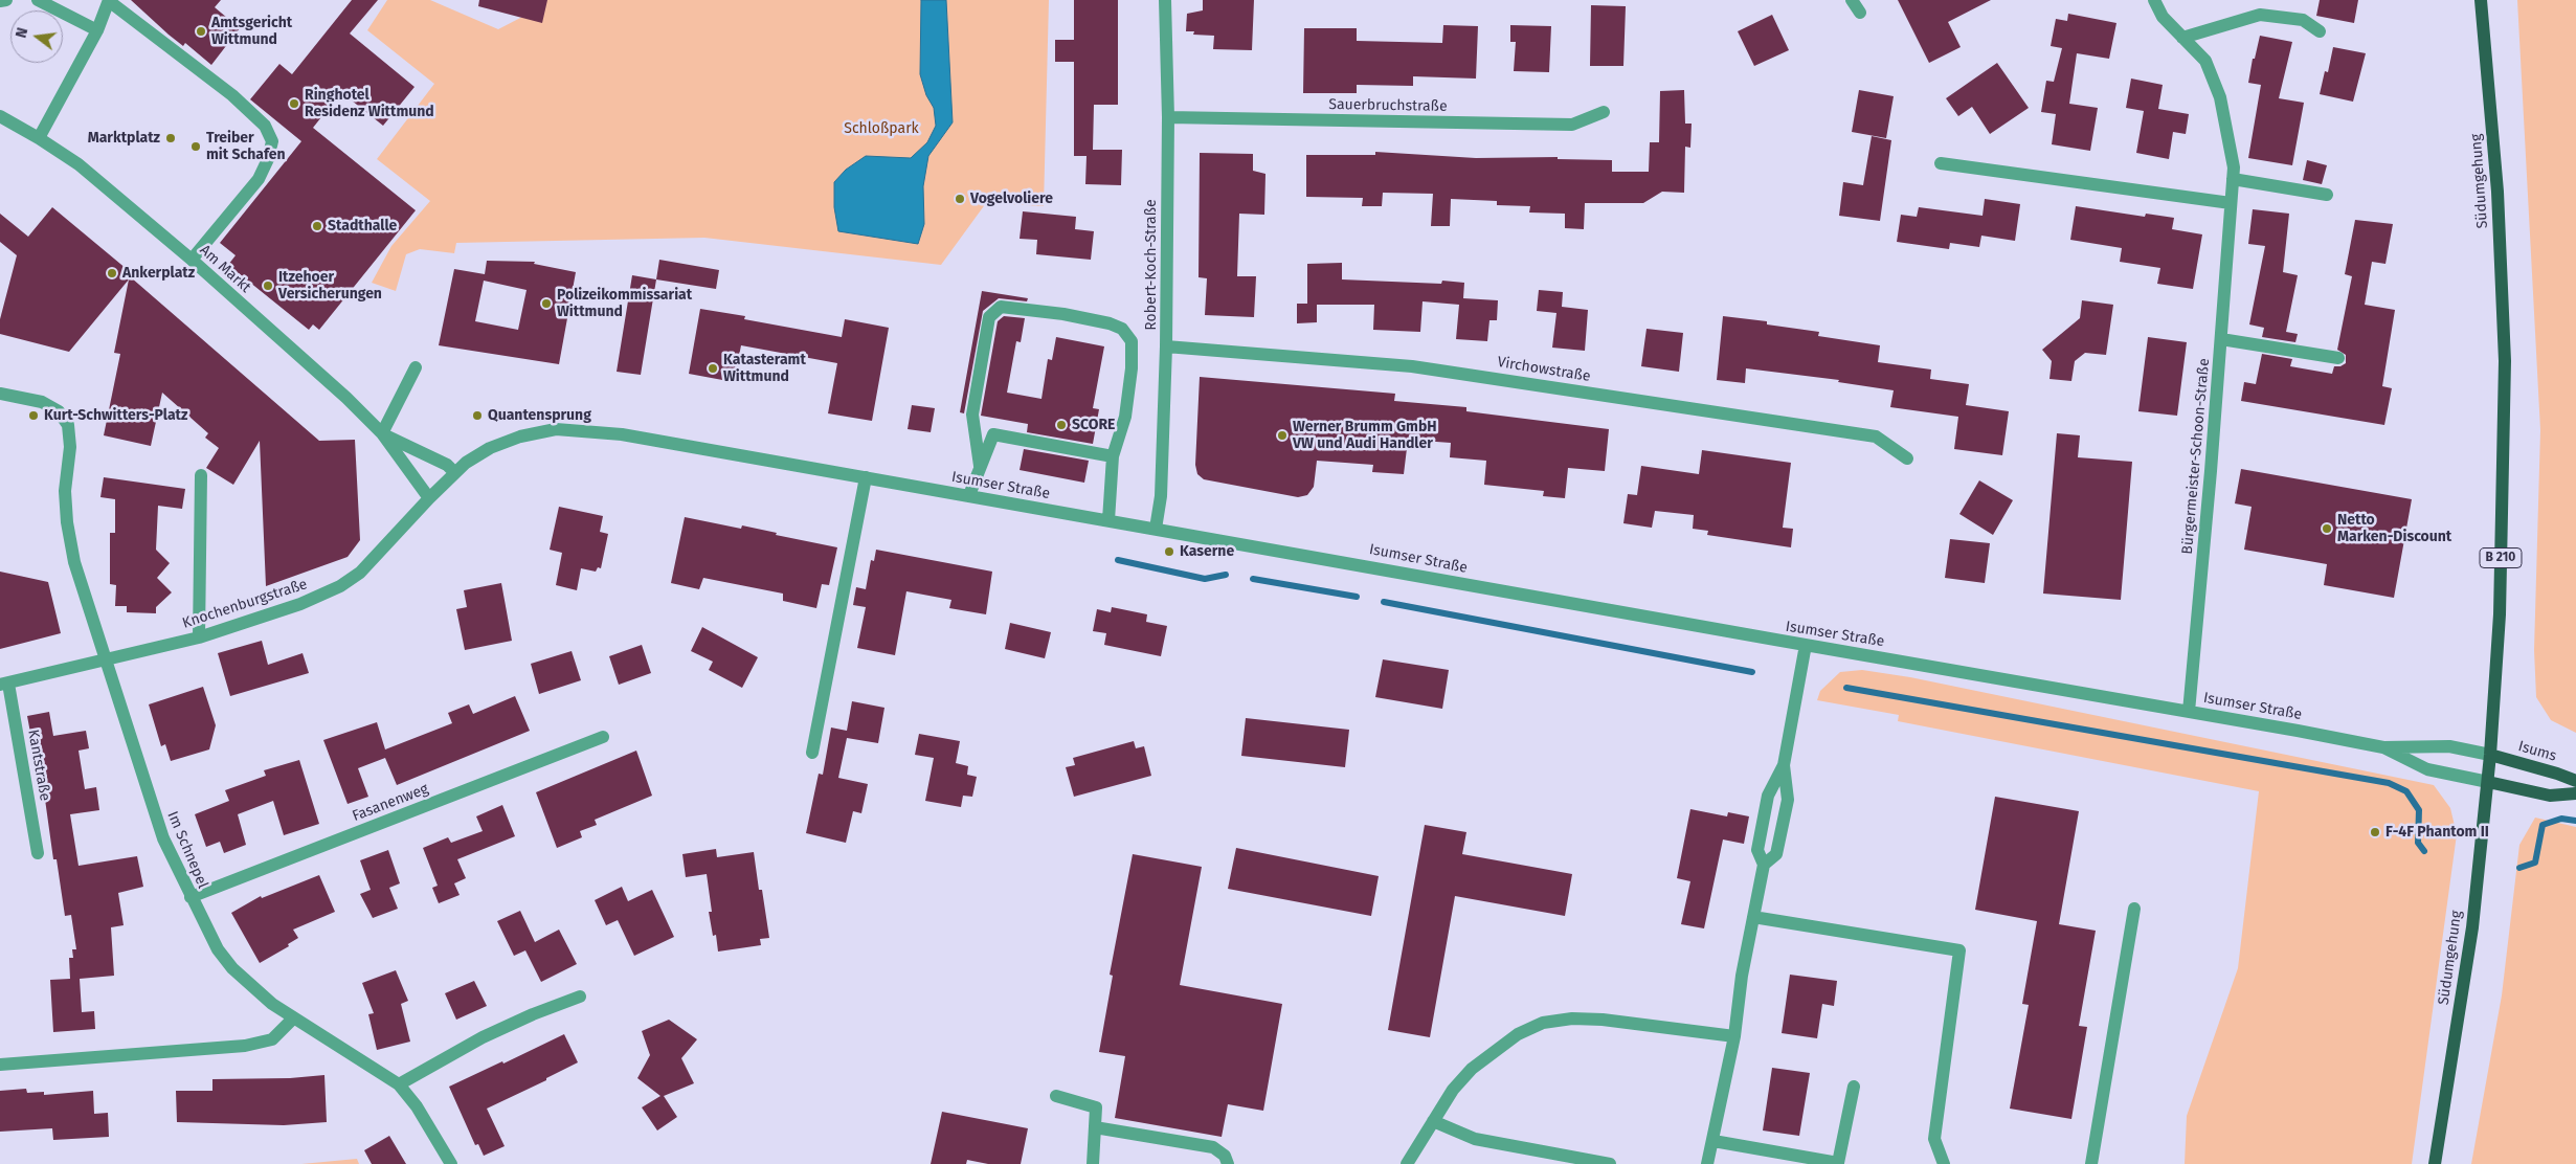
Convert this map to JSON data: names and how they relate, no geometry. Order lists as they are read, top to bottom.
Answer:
{
  "streets": {
    "main road": ["Südumgehung", "B 210", "Isums"],
    "street": [
      "Sauerbruchstraße",
      "Robert-Koch-Straße",
      "Am Markt",
      "Virchowstraße",
      "Bürgermeister-Schoon-Straße",
      "Isumser Straße",
      "Knochenburgstraße",
      "Kantstraße",
      "Fasanenweg",
      "Im Schnepel"
    ]
  },
  "crossings": [
    ["Sauerbruchstraße", "Robert-Koch-Straße"],
    ["Südumgehung", "Isumser Straße"],
    ["Südumgehung", "Isums"],
    ["Robert-Koch-Straße", "Virchowstraße"],
    ["Robert-Koch-Straße", "Isumser Straße"],
    ["Am Markt", "Isumser Straße"],
    ["Am Markt", "Knochenburgstraße"],
    ["Bürgermeister-Schoon-Straße", "Isumser Straße"],
    ["Isumser Straße", "Knochenburgstraße"],
    ["Isumser Straße", "Isums"],
    ["Knochenburgstraße", "Kantstraße"],
    ["Knochenburgstraße", "Im Schnepel"],
    ["Fasanenweg", "Im Schnepel"]
  ],
  "parks": ["Schloßpark"],
  "places": [
    "Amtsgericht Wittmund",
    "Ringhotel Residenz Wittmund",
    "Marktplatz",
    "Treiber mit Schafen",
    "Vogelvoliere",
    "Stadthalle",
    "Ankerplatz",
    "Itzehoer Versicherungen",
    "Polizeikommissariat Wittmund",
    "Katasteramt Wittmund",
    "Kurt-Schwitters-Platz",
    "Quantensprung",
    "SCORE",
    "Werner Brumm GmbH VW und Audi Handler",
    "Netto Marken-Discount",
    "Kaserne",
    "F-4F Phantom II"
  ],
  "north": "left"
}
